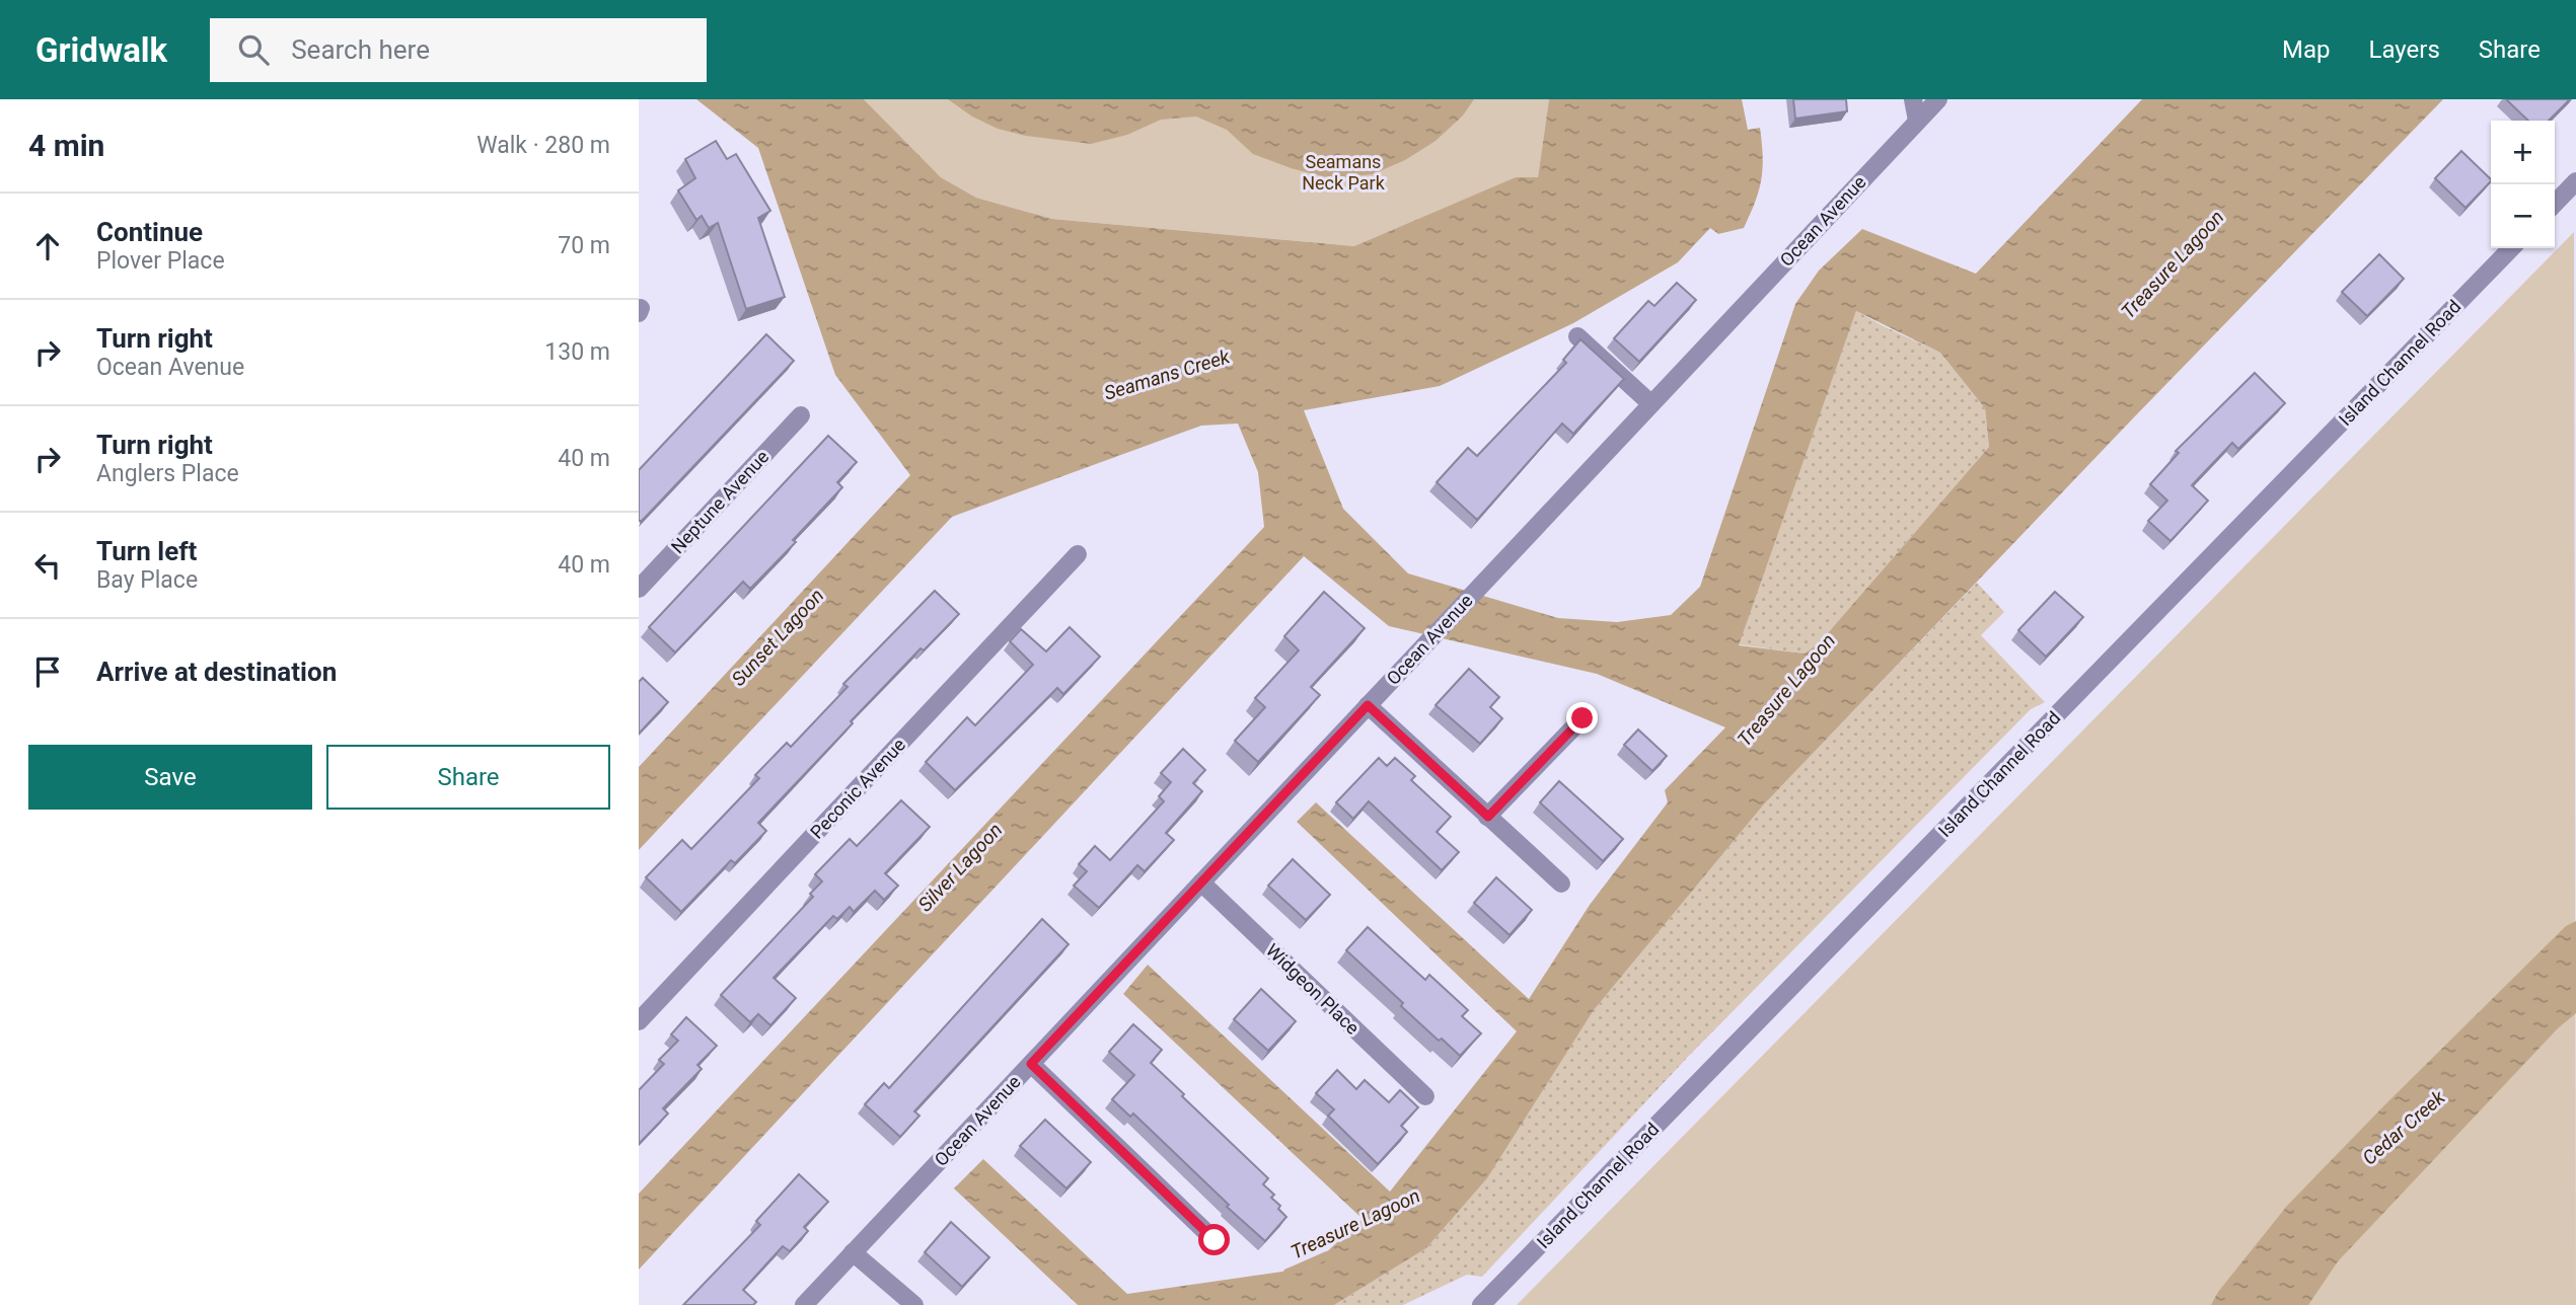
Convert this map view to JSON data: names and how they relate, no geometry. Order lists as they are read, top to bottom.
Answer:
{
  "streets": {
    "street": [
      "Ocean Avenue",
      "Island Channel Road",
      "Neptune Avenue",
      "Peconic Avenue",
      "Widgeon Place"
    ]
  },
  "crossings": [
    ["Ocean Avenue", "Widgeon Place"]
  ],
  "water": [
    "Treasure Lagoon",
    "Seamans Creek",
    "Sunset Lagoon",
    "Silver Lagoon",
    "Cedar Creek"
  ],
  "parks": ["Seamans Neck Park"],
  "page": {
    "header": "Gridwalk",
    "search": "Search here",
    "nav": ["Map", "Layers", "Share"],
    "heading": ["4 min", "Walk · 280 m"],
    "map_buttons": ["+", "−"],
    "list": [
      ["Continue", "Plover Place", "70 m"],
      ["Turn right", "Ocean Avenue", "130 m"],
      ["Turn right", "Anglers Place", "40 m"],
      ["Turn left", "Bay Place", "40 m"],
      "Arrive at destination"
    ],
    "buttons": ["Save", "Share"]
  }
}
